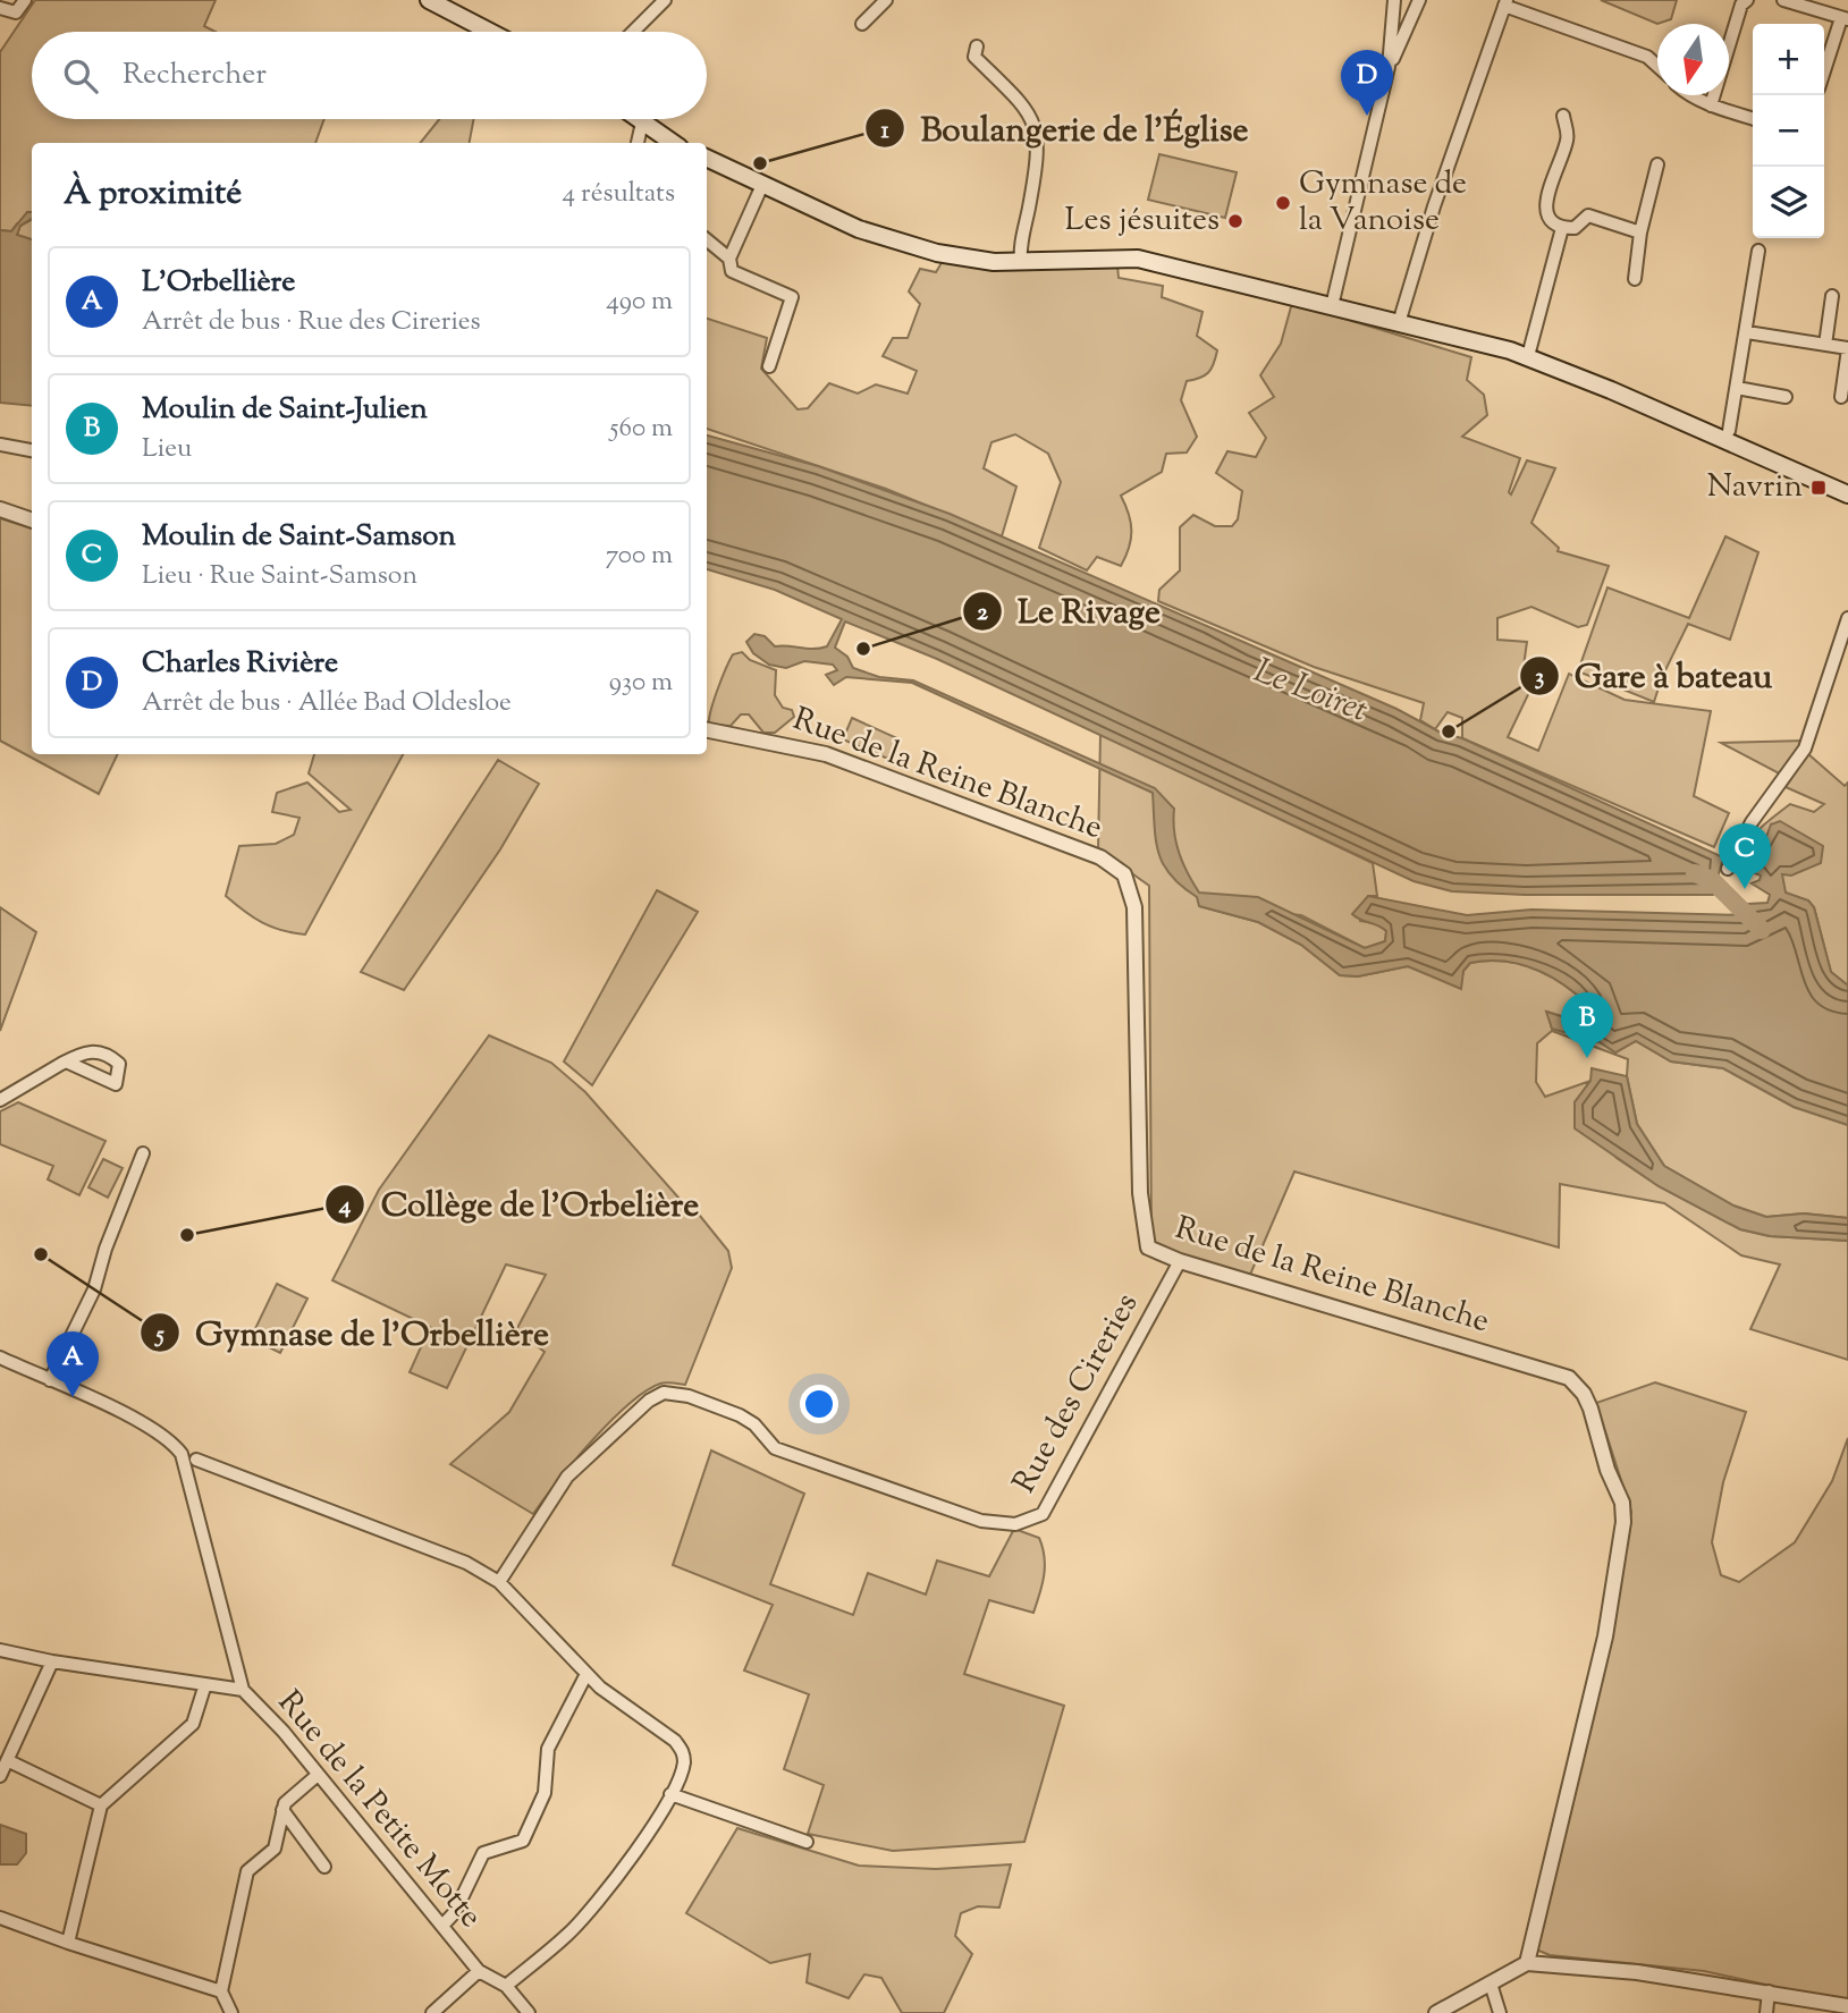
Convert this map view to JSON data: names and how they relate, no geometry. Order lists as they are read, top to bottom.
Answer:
{
  "streets": {
    "street": ["Rue de la Reine Blanche", "Rue des Cireries", "Rue de la Petite Motte"]
  },
  "crossings": [
    ["Rue de la Reine Blanche", "Rue des Cireries"]
  ],
  "water": ["Le Loiret"],
  "places": {
    "other": [
      "Boulangerie de l'Église",
      "Gymnase de la Vanoise",
      "Les jésuites",
      "Le Rivage",
      "Gare à bateau",
      "Collège de l'Orbelière",
      "Gymnase de l'Orbellière"
    ],
    "transit": ["Navrin"]
  },
  "north": "bottom",
  "page": {
    "map_buttons": ["+", "−"],
    "search": "Rechercher",
    "pins": [
      "D",
      "C",
      "B",
      "A"
    ],
    "heading": ["À proximité", "4 résultats"],
    "list": [
      {
        "mark": "A",
        "name": "L'Orbellière",
        "note": "Arrêt de bus · Rue des Cireries",
        "value": "490 m"
      },
      {
        "mark": "B",
        "name": "Moulin de Saint-Julien",
        "note": "Lieu",
        "value": "560 m"
      },
      {
        "mark": "C",
        "name": "Moulin de Saint-Samson",
        "note": "Lieu · Rue Saint-Samson",
        "value": "700 m"
      },
      {
        "mark": "D",
        "name": "Charles Rivière",
        "note": "Arrêt de bus · Allée Bad Oldesloe",
        "value": "930 m"
      }
    ]
  }
}
